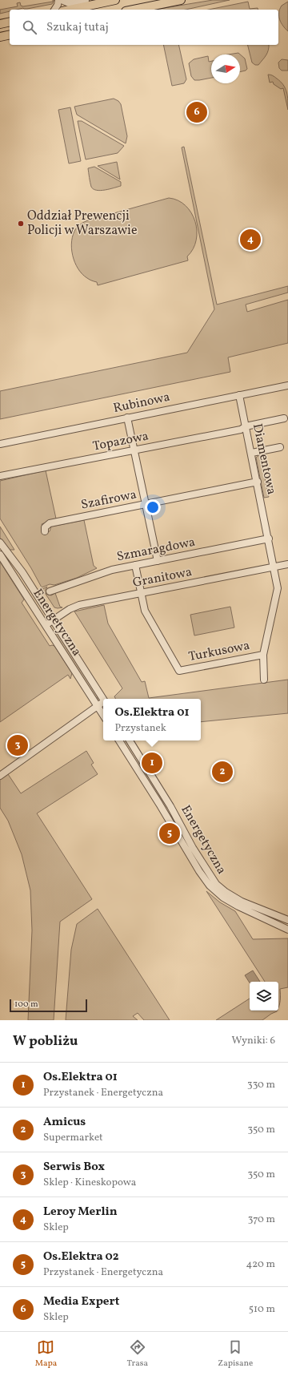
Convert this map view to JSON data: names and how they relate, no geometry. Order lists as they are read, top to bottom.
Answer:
{
  "streets": {
    "street": [
      "Rubinowa",
      "Topazowa",
      "Diamentowa",
      "Szafirowa",
      "Szmaragdowa",
      "Granitowa",
      "Energetyczna",
      "Turkusowa"
    ]
  },
  "crossings": [
    ["Rubinowa", "Diamentowa"],
    ["Topazowa", "Diamentowa"],
    ["Diamentowa", "Szafirowa"],
    ["Diamentowa", "Szmaragdowa"],
    ["Diamentowa", "Granitowa"],
    ["Diamentowa", "Turkusowa"],
    ["Szmaragdowa", "Turkusowa"],
    ["Granitowa", "Energetyczna"],
    ["Granitowa", "Turkusowa"]
  ],
  "places": ["Oddział Prewencji Policji w Warszawie"],
  "scale_bar": "100 m",
  "north": "right",
  "page": {
    "search": "Szukaj tutaj",
    "pins": [
      "6",
      "4",
      "3",
      "1",
      "2",
      "5"
    ],
    "popup": ["Os.Elektra 01", "Przystanek"],
    "scale": "100 m",
    "heading": ["W pobliżu", "Wyniki: 6"],
    "list": [
      {
        "mark": "1",
        "name": "Os.Elektra 01",
        "note": "Przystanek · Energetyczna",
        "value": "330 m"
      },
      {
        "mark": "2",
        "name": "Amicus",
        "note": "Supermarket",
        "value": "350 m"
      },
      {
        "mark": "3",
        "name": "Serwis Box",
        "note": "Sklep · Kineskopowa",
        "value": "350 m"
      },
      {
        "mark": "4",
        "name": "Leroy Merlin",
        "note": "Sklep",
        "value": "370 m"
      },
      {
        "mark": "5",
        "name": "Os.Elektra 02",
        "note": "Przystanek · Energetyczna",
        "value": "420 m"
      },
      {
        "mark": "6",
        "name": "Media Expert",
        "note": "Sklep",
        "value": "510 m"
      }
    ],
    "nav": ["Mapa", "Trasa", "Zapisane"]
  }
}
